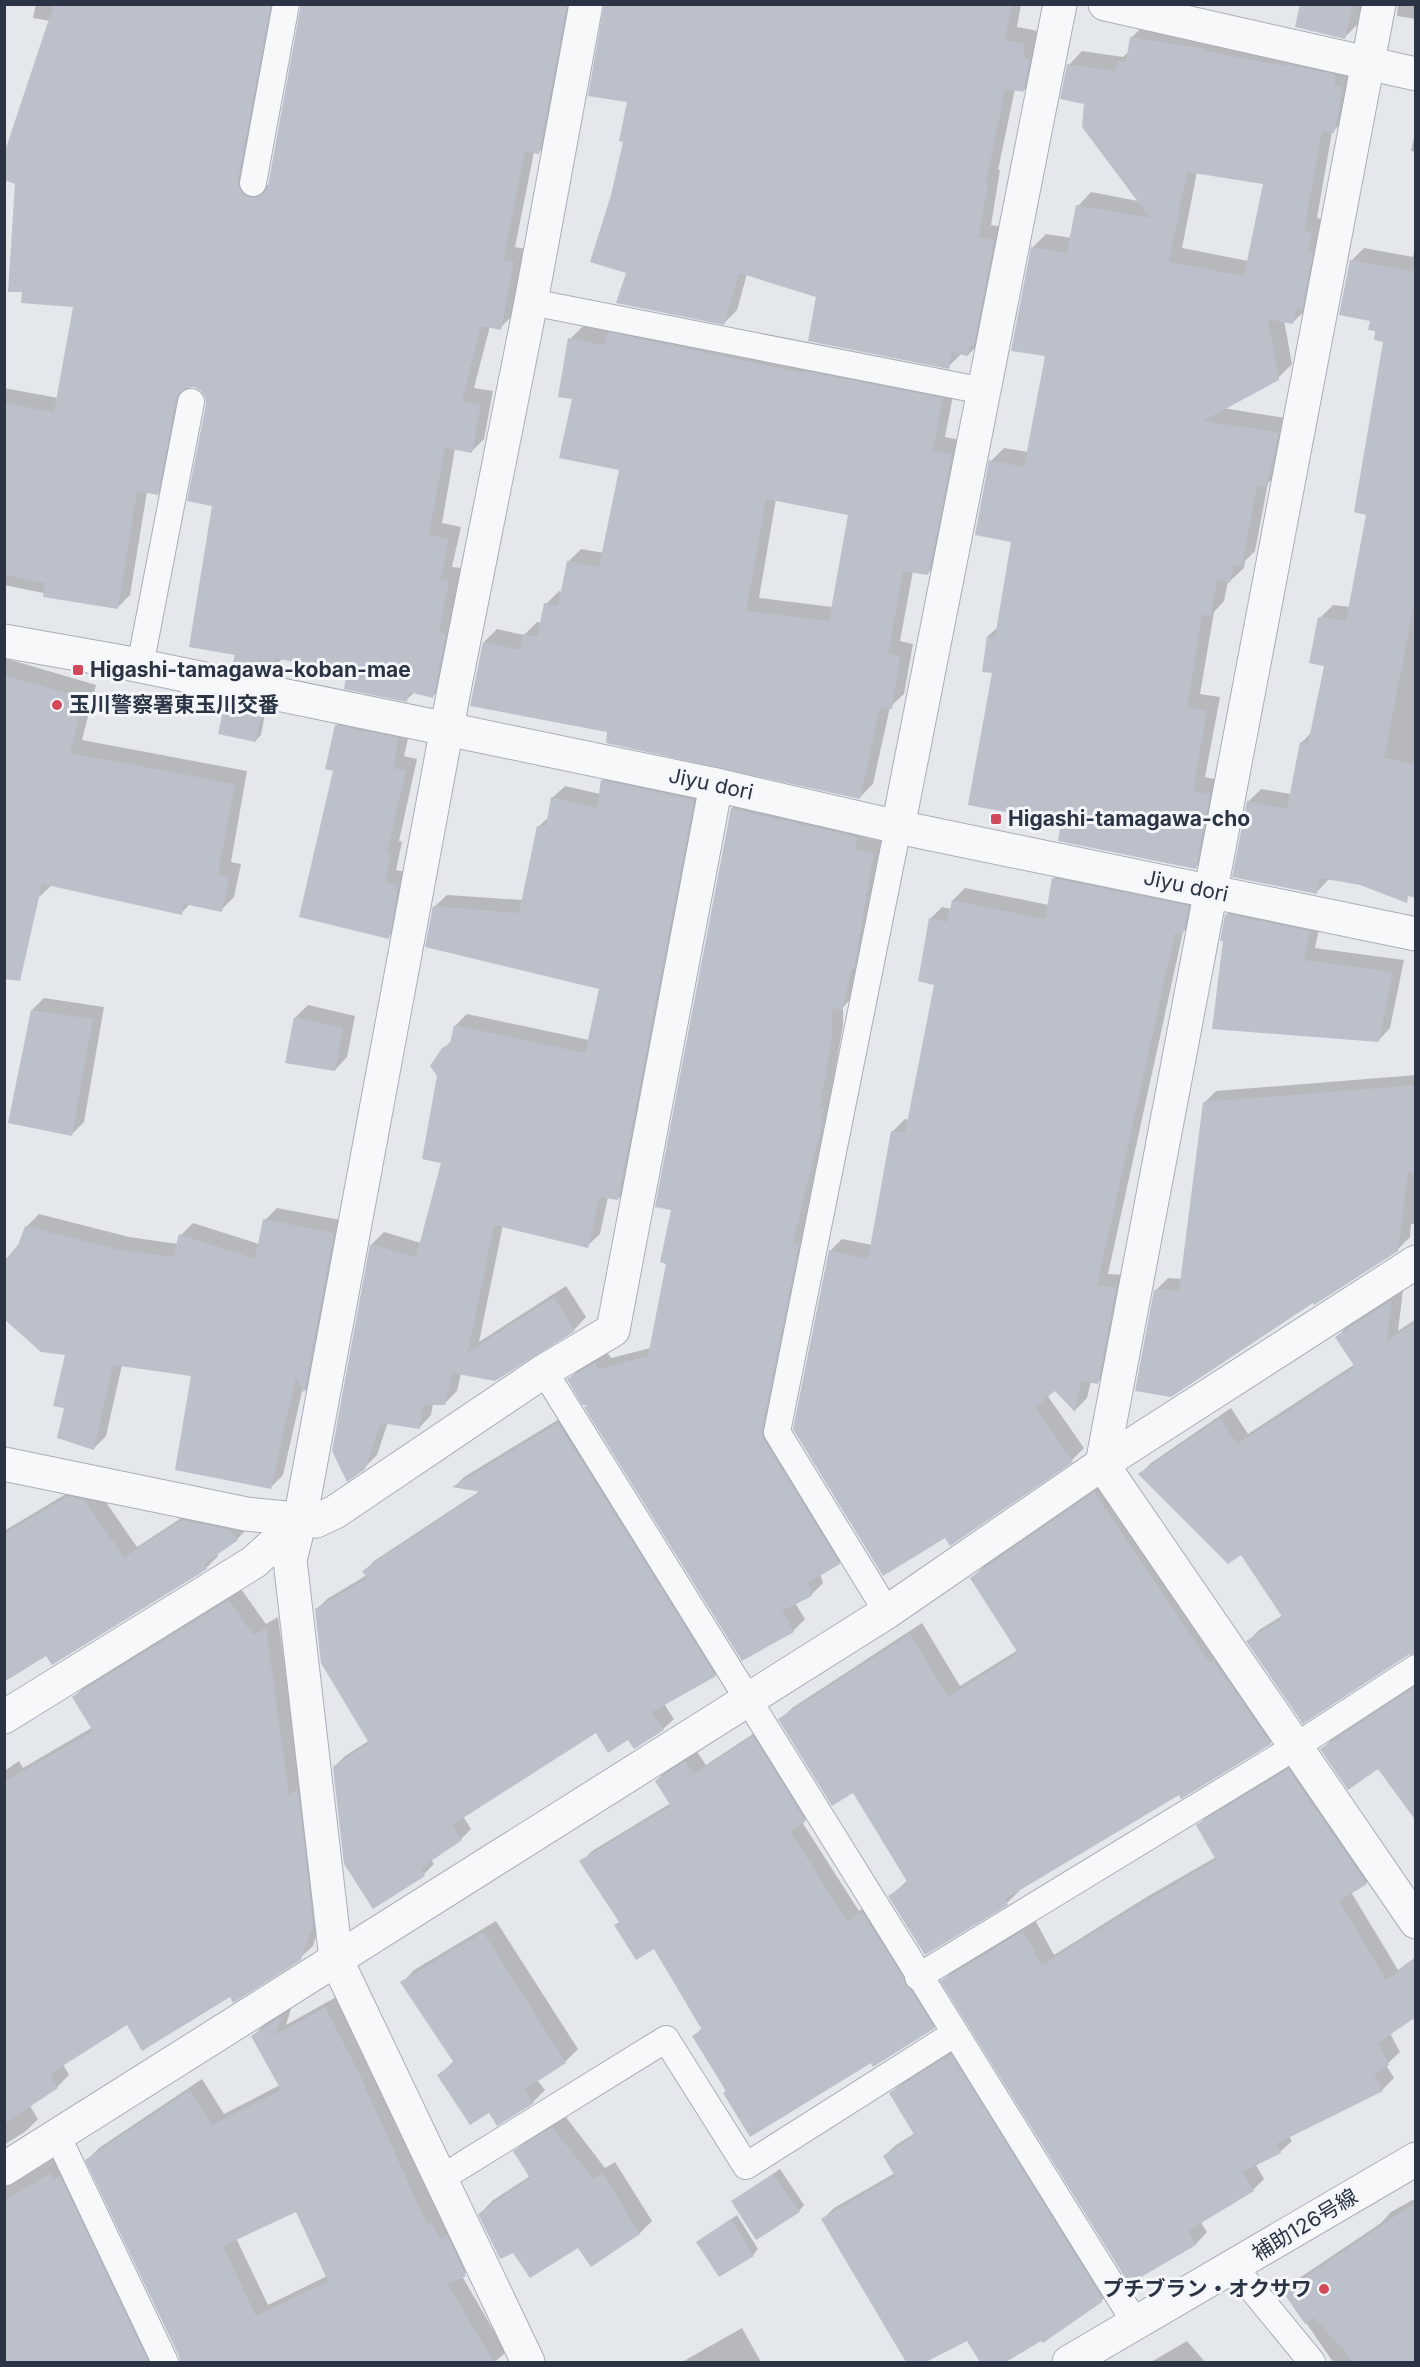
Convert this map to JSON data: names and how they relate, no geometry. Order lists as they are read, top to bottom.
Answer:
{
  "streets": {
    "street": ["Jiyu dori", "補助126号線"]
  },
  "places": {
    "transit": ["Higashi-tamagawa-koban-mae", "Higashi-tamagawa-cho"],
    "other": ["玉川警察署東玉川交番", "プチブラン・オクサワ"]
  }
}
